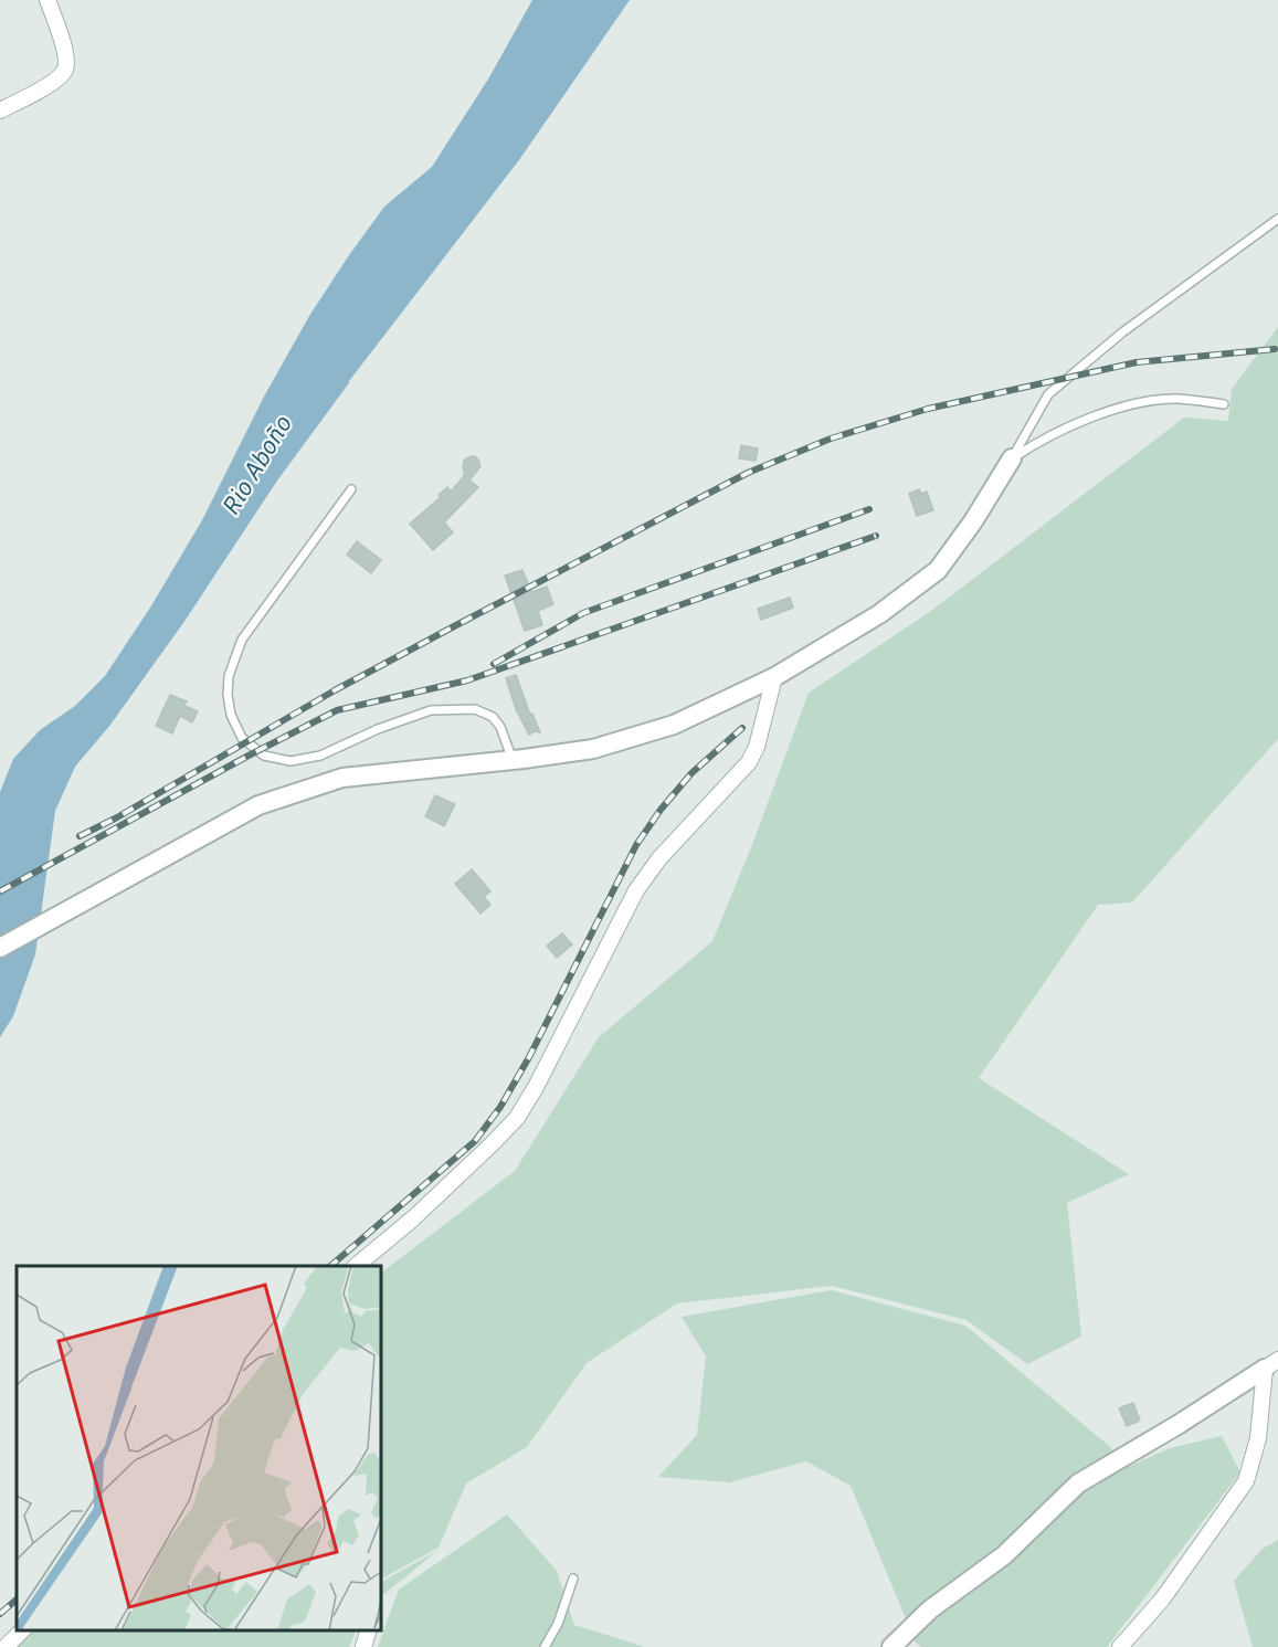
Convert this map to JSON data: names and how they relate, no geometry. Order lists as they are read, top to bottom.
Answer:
{
  "water": ["Rio Aboño"]
}
